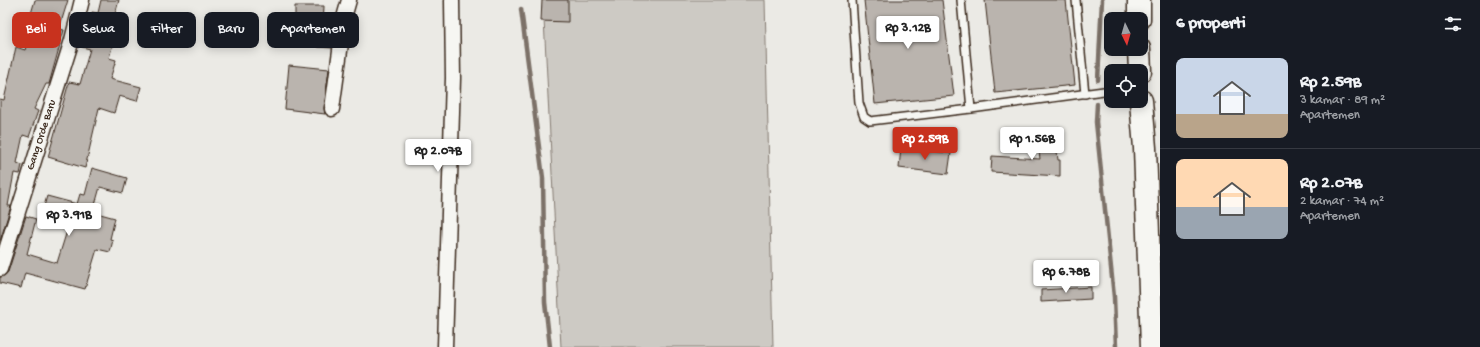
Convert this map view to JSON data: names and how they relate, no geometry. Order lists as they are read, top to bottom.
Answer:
{
  "streets": {
    "street": ["Gang Orde Baru"]
  },
  "north": "bottom",
  "page": {
    "heading": "6 properti",
    "chip": [
      "Beli",
      "Sewa",
      "Filter",
      "Baru",
      "Apartemen"
    ],
    "price": [
      "Rp 3.12B",
      "Rp 2.59B",
      "Rp 1.56B",
      "Rp 2.07B",
      "Rp 3.91B",
      "Rp 6.78B"
    ],
    "list": [
      {
        "name": "Rp 2.59B",
        "note": "3 kamar · 89 m² · Apartemen"
      },
      {
        "name": "Rp 2.07B",
        "note": "2 kamar · 74 m² · Apartemen"
      }
    ]
  }
}
